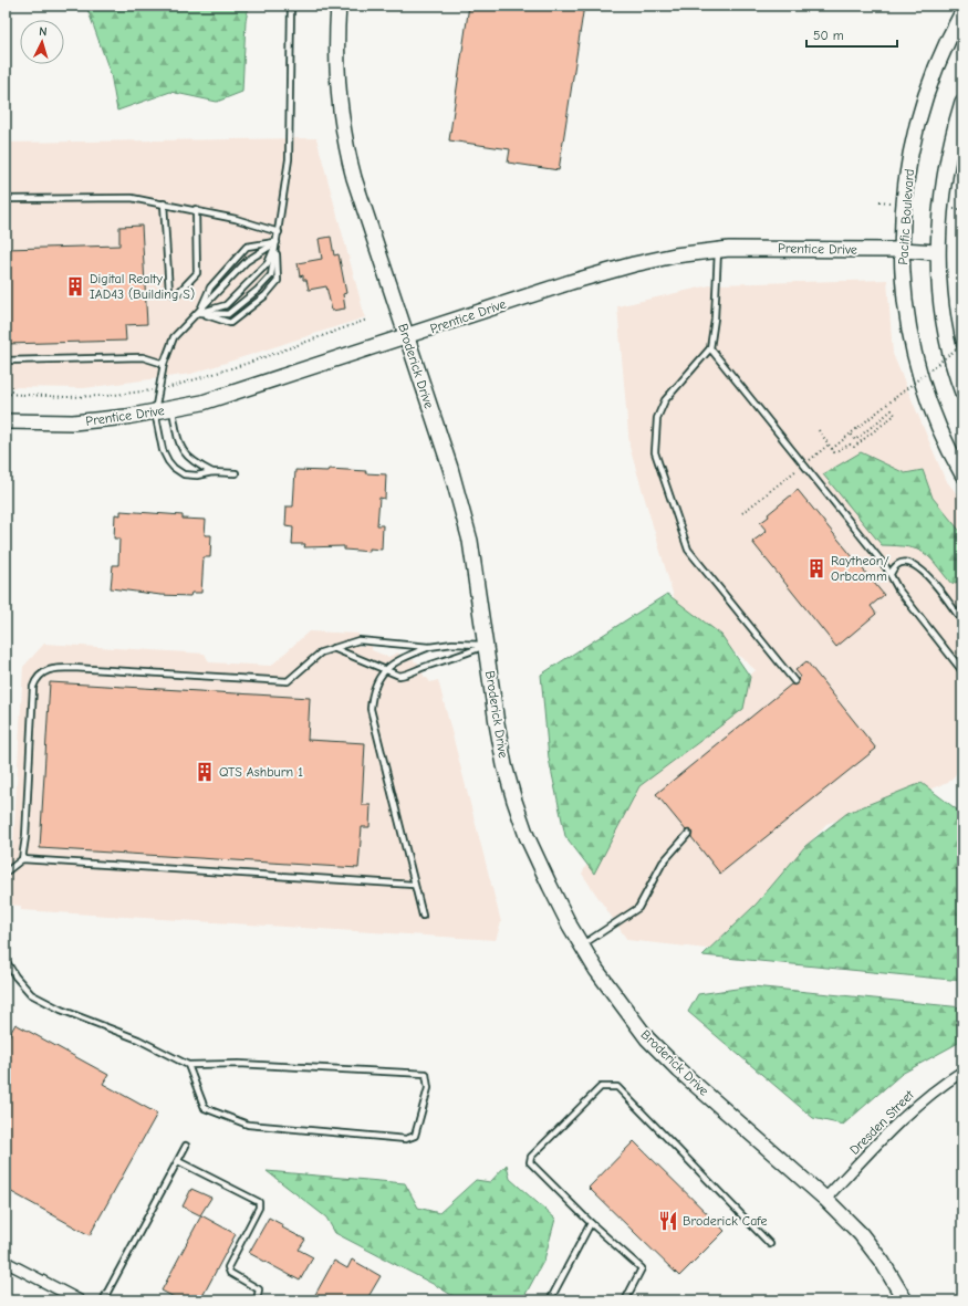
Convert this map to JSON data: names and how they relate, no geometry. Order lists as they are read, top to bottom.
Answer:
{
  "streets": {
    "street": [
      "Pacific Boulevard",
      "Prentice Drive",
      "Broderick Drive",
      "Dresden Street"
    ]
  },
  "crossings": [
    ["Pacific Boulevard", "Prentice Drive"],
    ["Prentice Drive", "Broderick Drive"],
    ["Broderick Drive", "Dresden Street"]
  ],
  "places": {
    "building": ["Digital Realty IAD43 (Building S)", "Raytheon/ Orbcomm", "QTS Ashburn 1"],
    "restaurant": ["Broderick Cafe"]
  },
  "scale_bar": "50 m",
  "north": "top"
}
